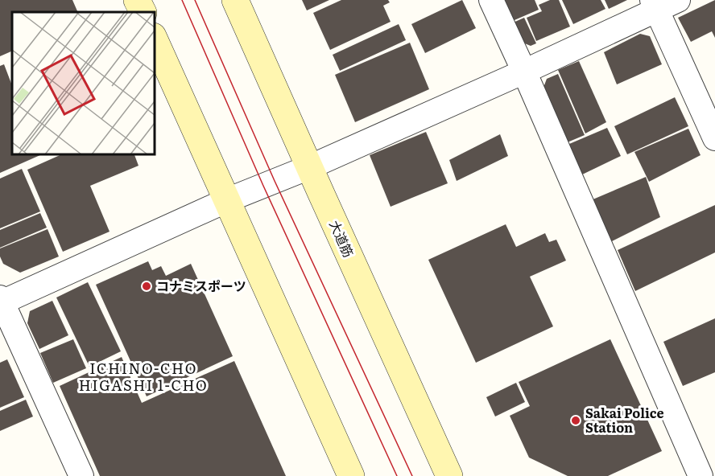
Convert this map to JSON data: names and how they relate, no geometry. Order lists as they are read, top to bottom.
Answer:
{
  "streets": {
    "street": ["大道筋"]
  },
  "districts": ["ICHINO-CHO HIGASHI 1-CHO"],
  "places": ["コナミスポーツ", "Sakai Police Station"]
}
